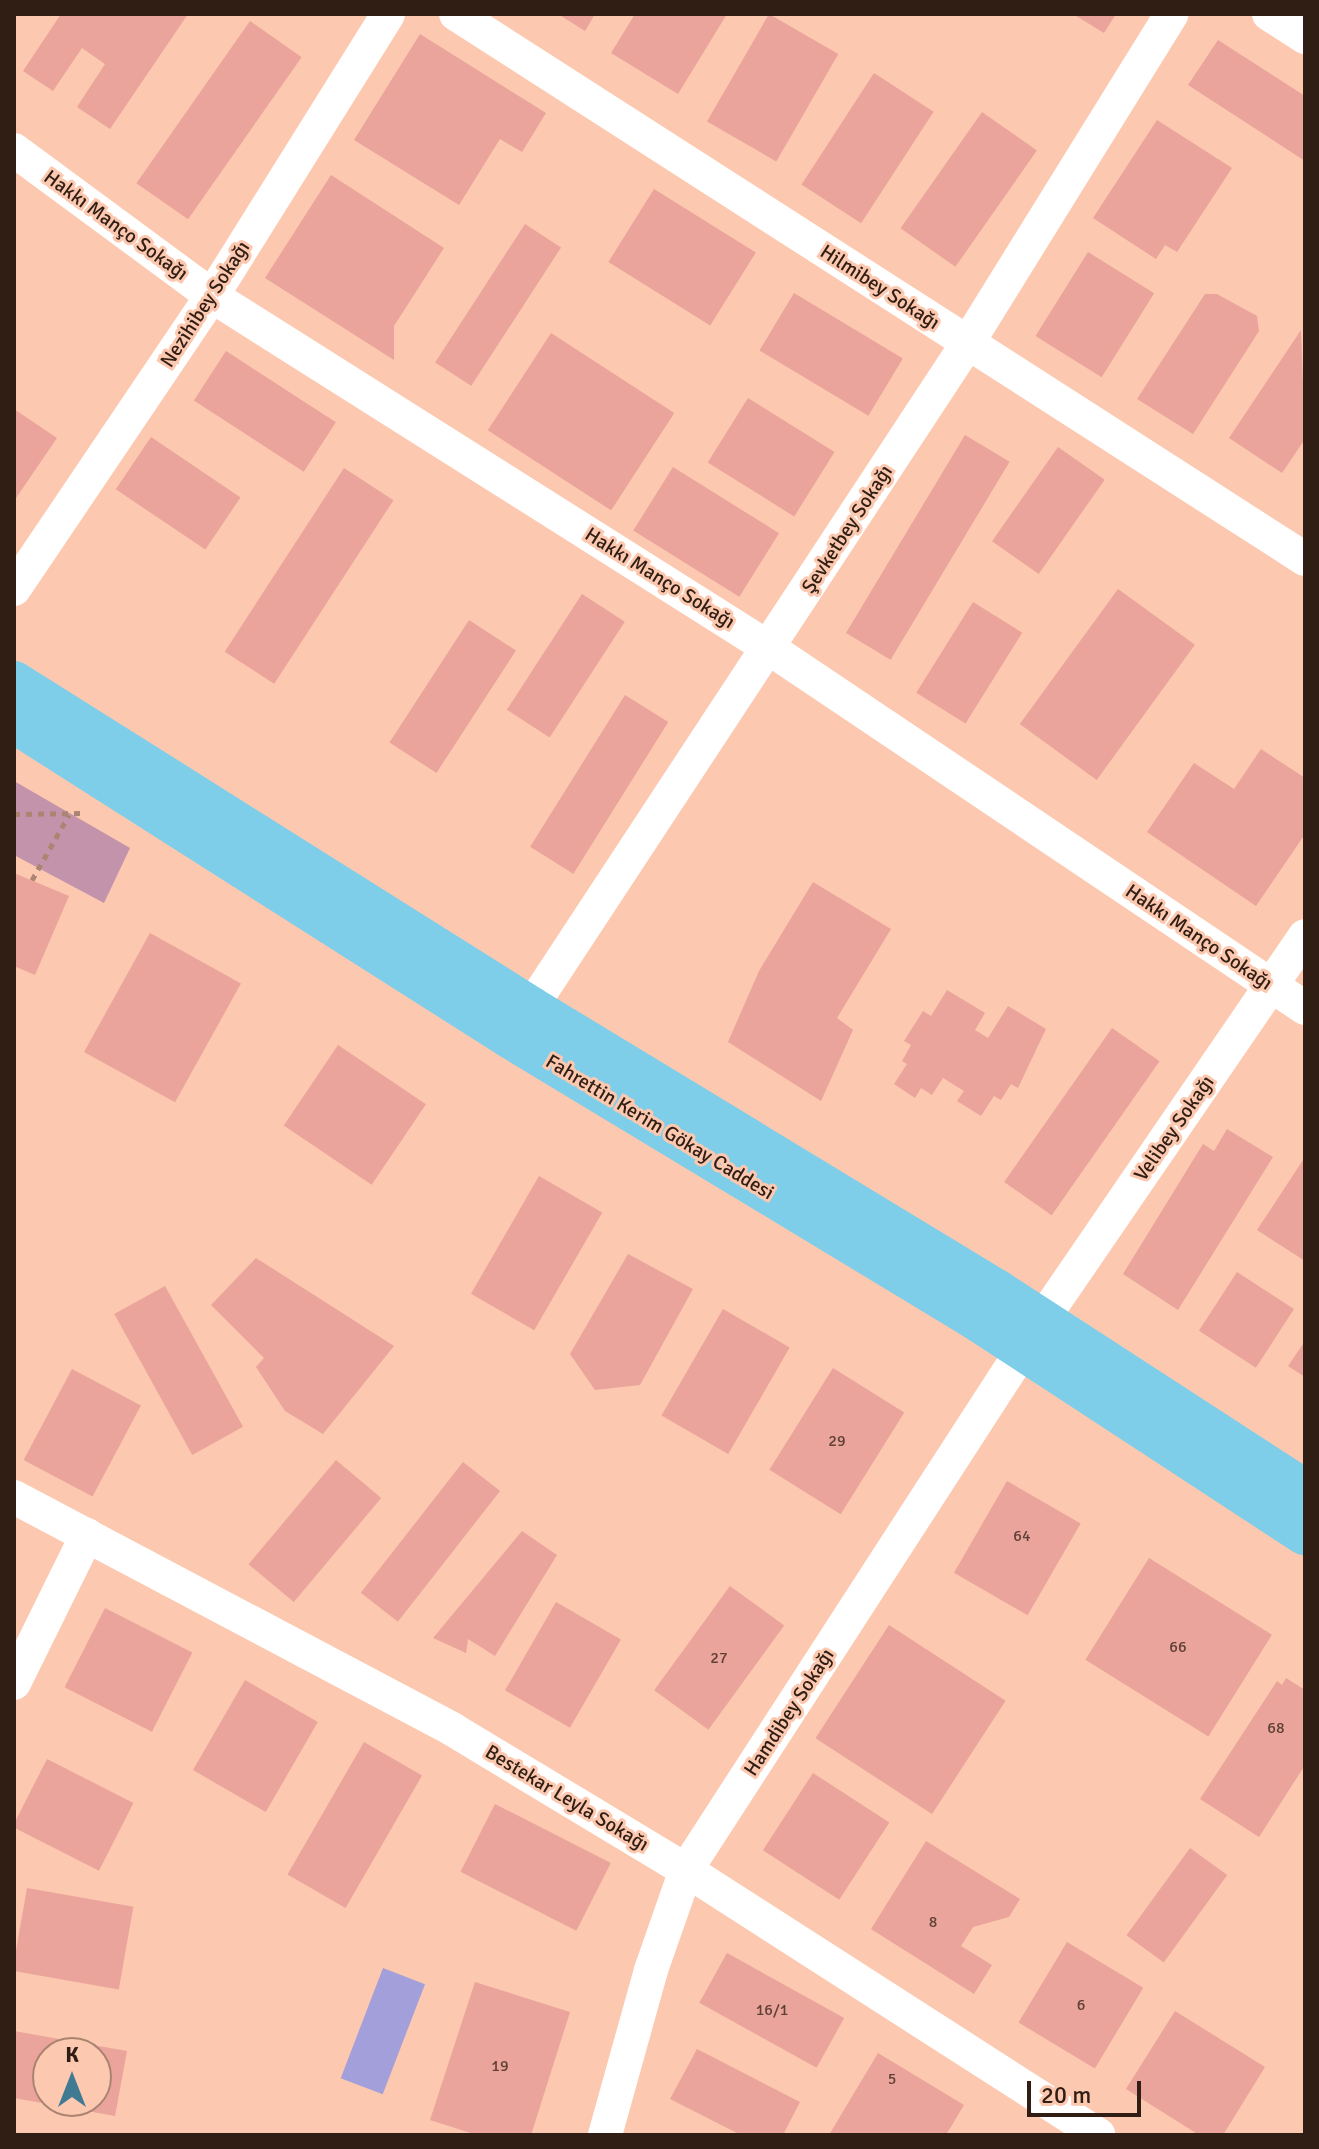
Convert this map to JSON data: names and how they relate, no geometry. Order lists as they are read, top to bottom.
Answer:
{
  "streets": {
    "main road": ["Fahrettin Kerim Gökay Caddesi"],
    "street": [
      "Hakkı Manço Sokağı",
      "Hilmibey Sokağı",
      "Nezihibey Sokağı",
      "Şevketbey Sokağı",
      "Velibey Sokağı",
      "Hamdibey Sokağı",
      "Bestekar Leyla Sokağı"
    ]
  },
  "crossings": [
    ["Hakkı Manço Sokağı", "Nezihibey Sokağı"],
    ["Hakkı Manço Sokağı", "Şevketbey Sokağı"],
    ["Hakkı Manço Sokağı", "Velibey Sokağı"],
    ["Hilmibey Sokağı", "Şevketbey Sokağı"],
    ["Şevketbey Sokağı", "Fahrettin Kerim Gökay Caddesi"],
    ["Fahrettin Kerim Gökay Caddesi", "Velibey Sokağı"],
    ["Fahrettin Kerim Gökay Caddesi", "Hamdibey Sokağı"],
    ["Velibey Sokağı", "Hamdibey Sokağı"],
    ["Hamdibey Sokağı", "Bestekar Leyla Sokağı"]
  ],
  "house_numbers": [
    "29",
    "64",
    "66",
    "27",
    "68",
    "8",
    "6",
    "16/1",
    "19",
    "5"
  ],
  "scale_bar": "20 m",
  "north": "top"
}
